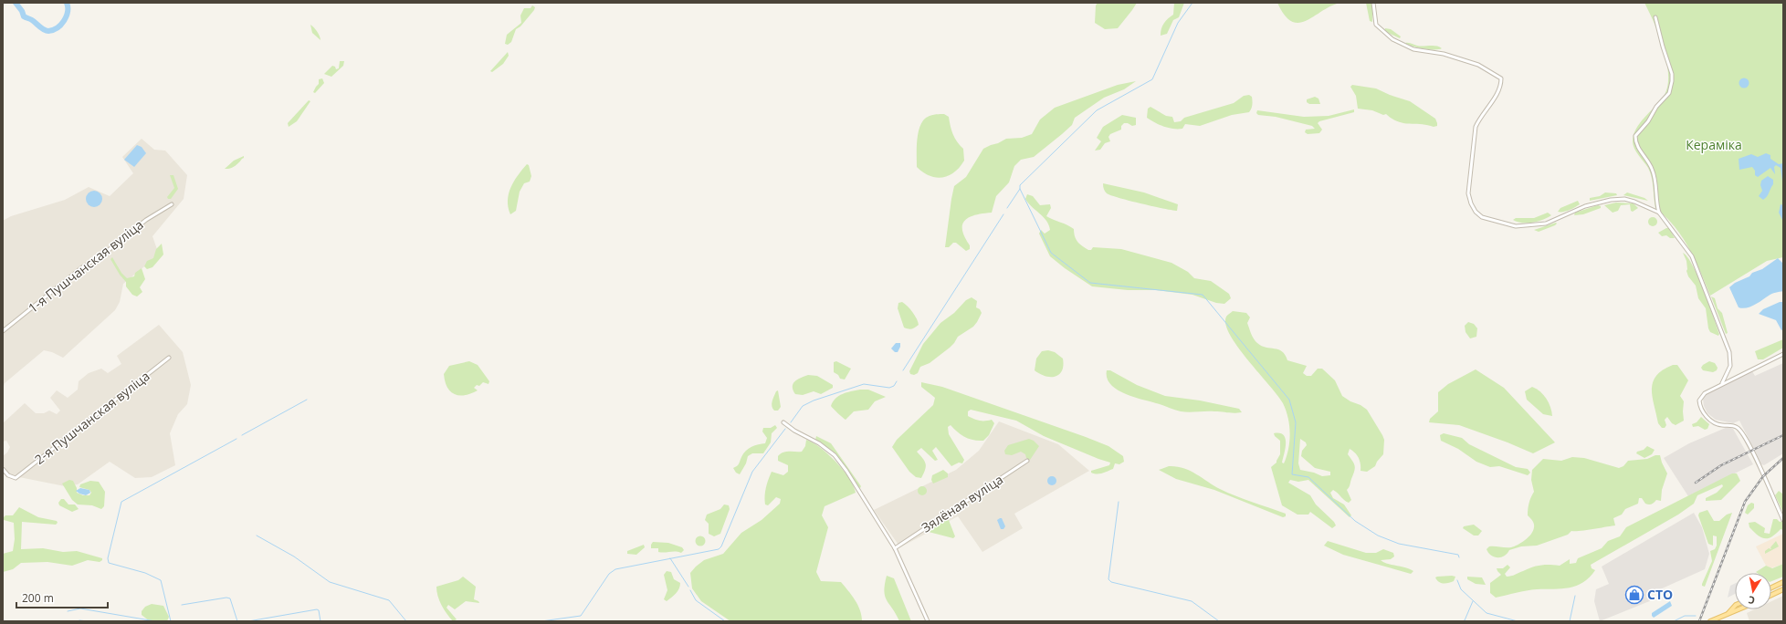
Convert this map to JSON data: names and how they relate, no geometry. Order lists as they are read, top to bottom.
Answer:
{
  "streets": {
    "street": ["1-я Пушчанская вуліца", "2-я Пушчанская вуліца", "Зялёная вуліца"]
  },
  "parks": ["Кераміка"],
  "places": {
    "shop": ["СТО"]
  },
  "scale_bar": "200 m",
  "north": "bottom"
}
